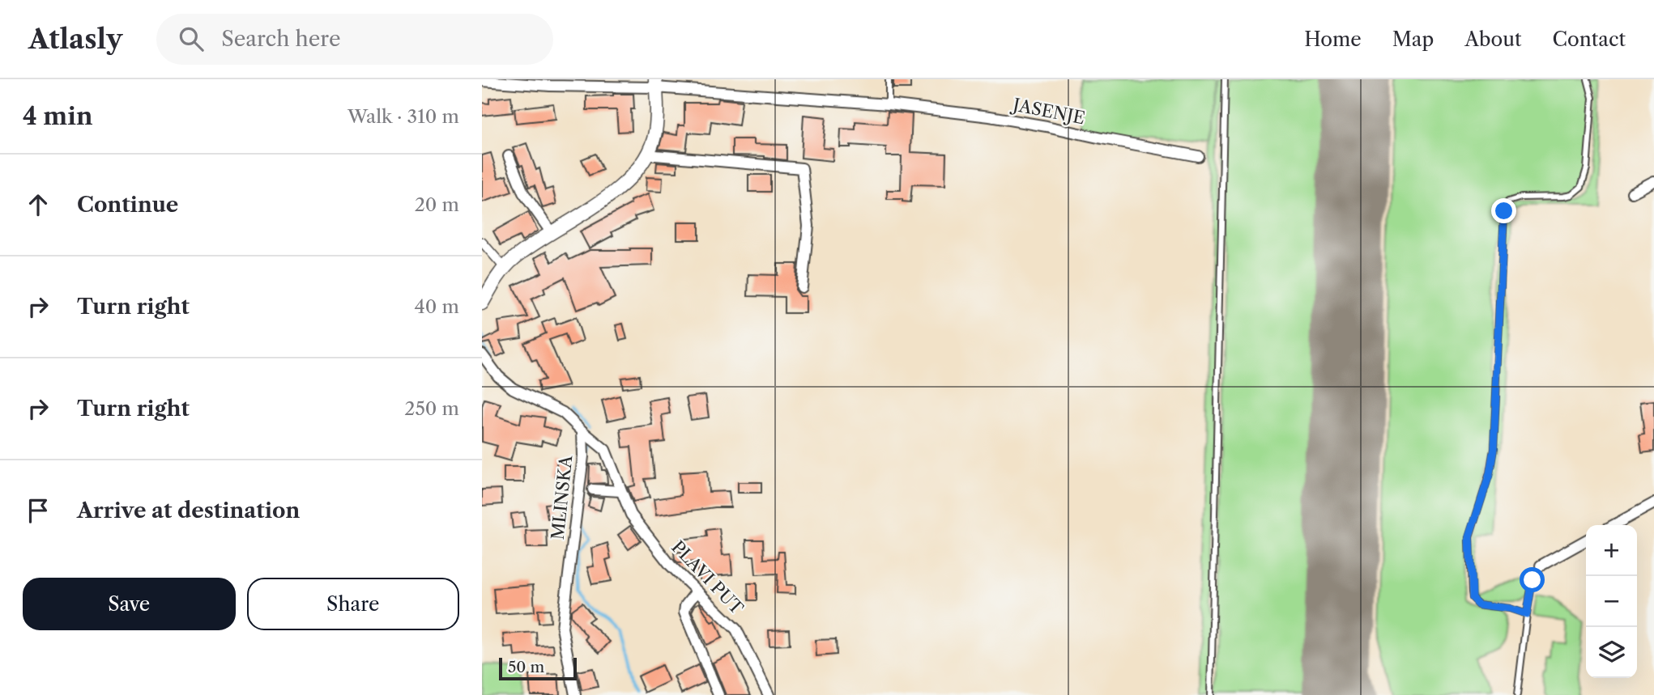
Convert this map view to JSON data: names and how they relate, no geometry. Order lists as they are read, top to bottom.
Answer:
{
  "streets": {
    "street": ["JASENJE", "MLINSKA", "PLAVI PUT"]
  },
  "crossings": [
    ["MLINSKA", "PLAVI PUT"]
  ],
  "scale_bar": "50 m",
  "page": {
    "header": "Atlasly",
    "search": "Search here",
    "nav": [
      "Home",
      "Map",
      "About",
      "Contact"
    ],
    "heading": ["4 min", "Walk · 310 m"],
    "list": [
      ["Continue", "20 m"],
      ["Turn right", "40 m"],
      ["Turn right", "250 m"],
      "Arrive at destination"
    ],
    "map_buttons": ["+", "−"],
    "buttons": ["Save", "Share"],
    "scale": "50 m"
  }
}
